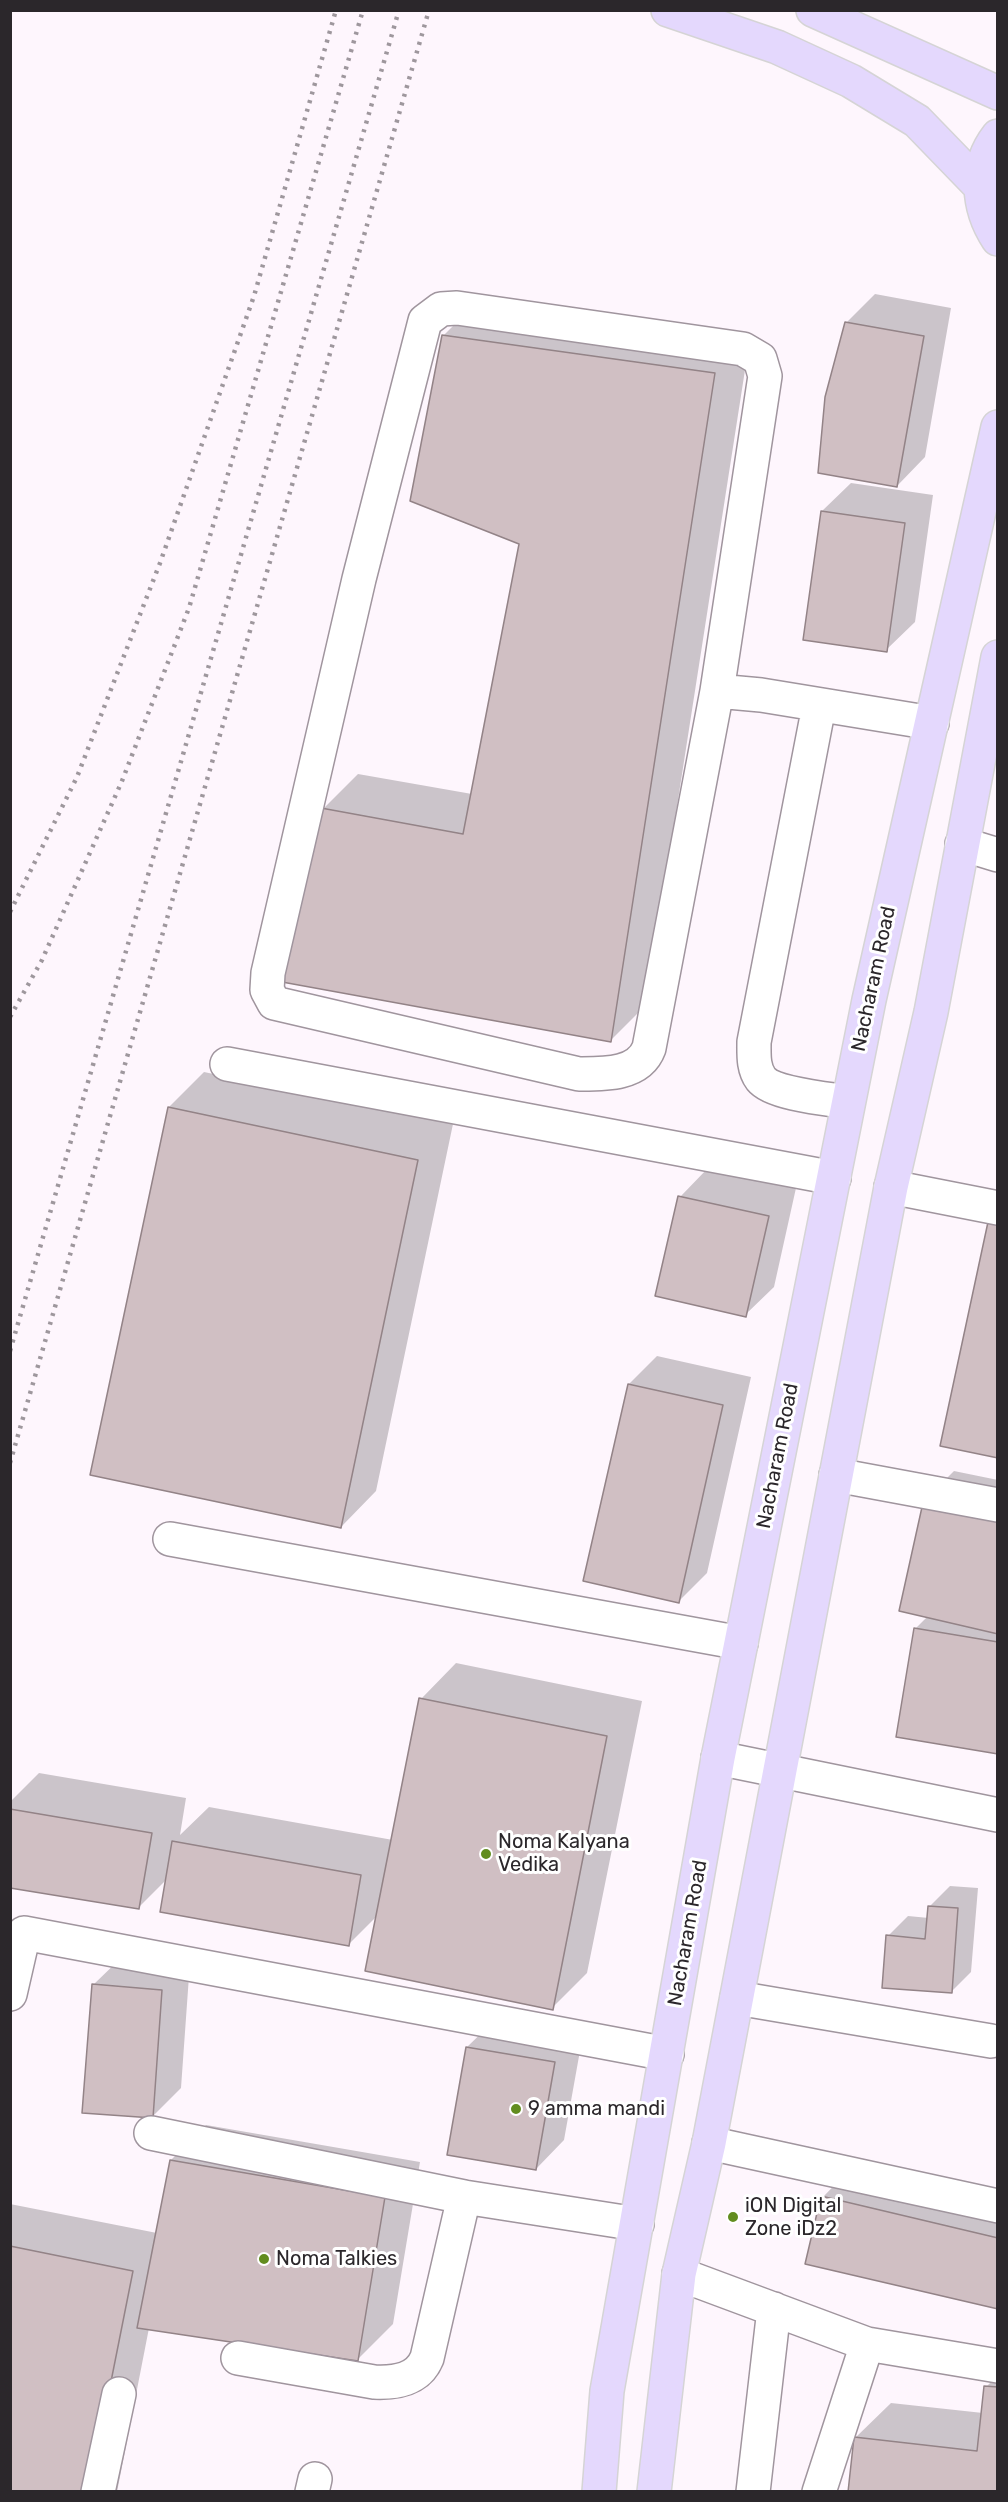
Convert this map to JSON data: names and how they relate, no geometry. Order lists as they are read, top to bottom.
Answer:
{
  "streets": {
    "main road": ["Nacharam Road"]
  },
  "places": [
    "Noma Kalyana Vedika",
    "9 amma mandi",
    "iON Digital Zone iDz2",
    "Noma Talkies"
  ]
}
